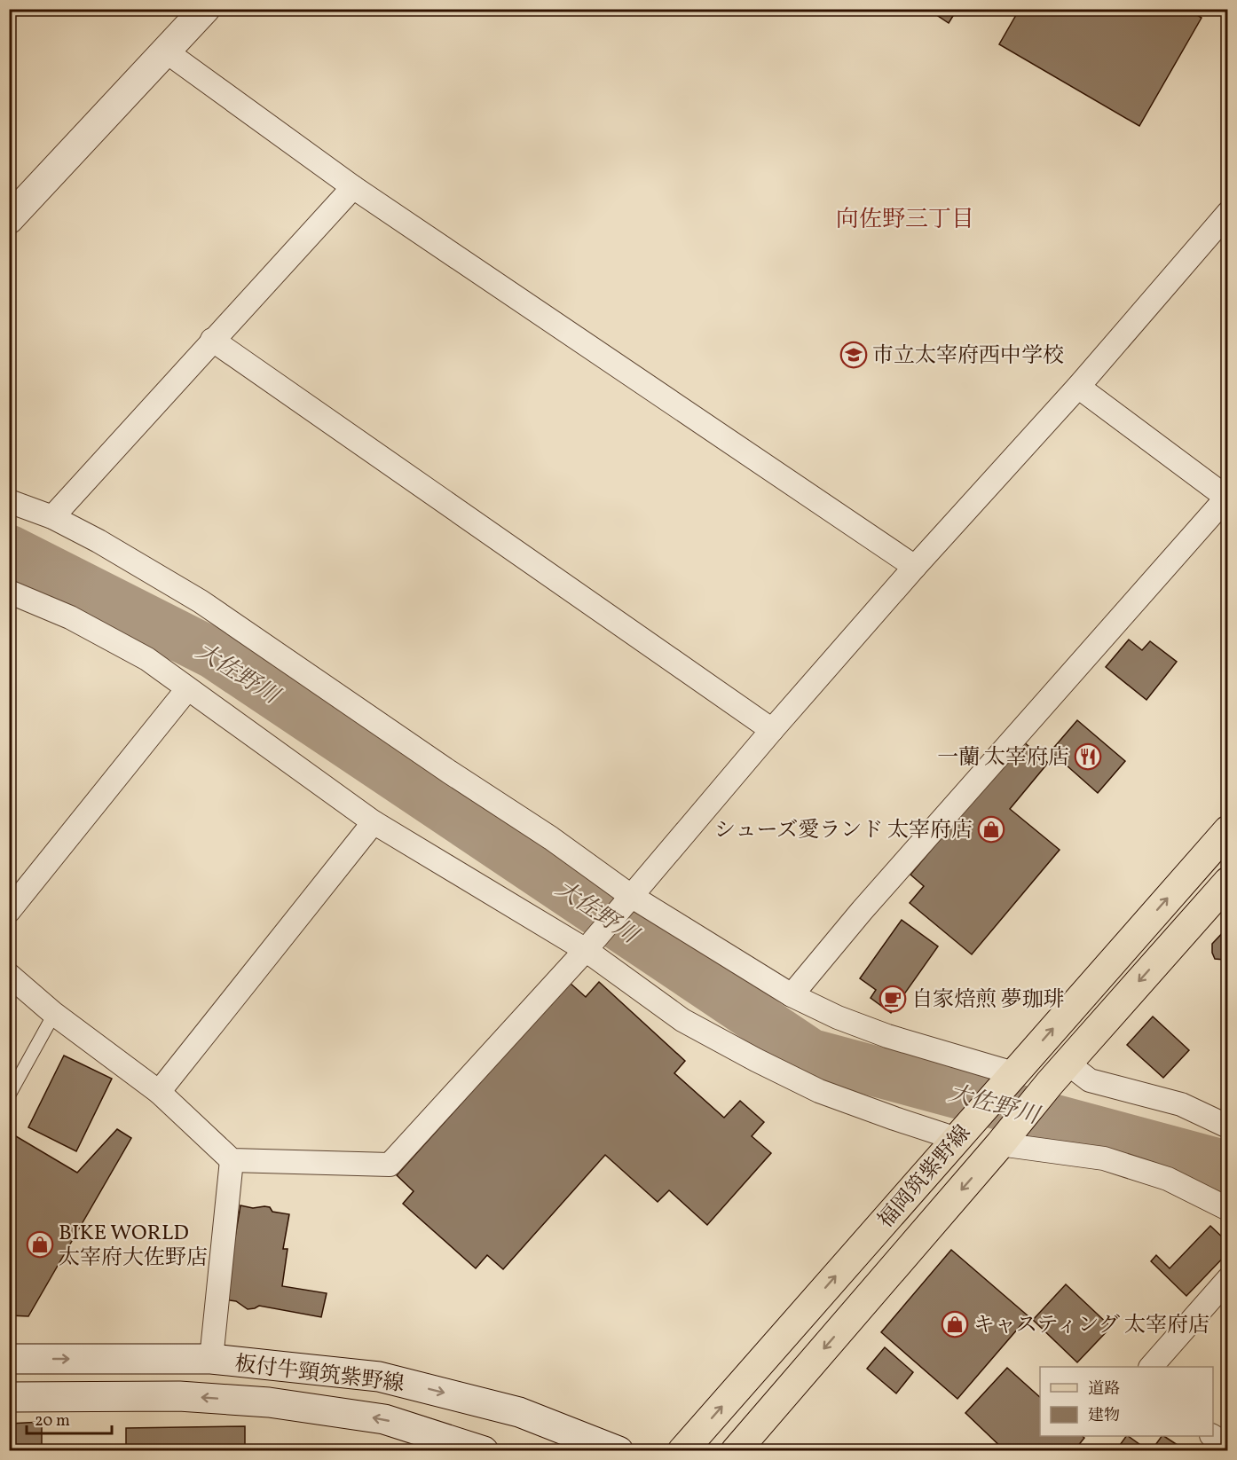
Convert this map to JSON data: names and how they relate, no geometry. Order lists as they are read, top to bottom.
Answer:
{
  "streets": {
    "main road": ["福岡筑紫野線", "板付牛頸筑紫野線"]
  },
  "districts": ["向佐野三丁目"],
  "water": ["大佐野川"],
  "places": {
    "school or university": ["市立太宰府西中学校"],
    "restaurant": ["一蘭 太宰府店"],
    "shop": ["シューズ愛ランド 太宰府店", "BIKE WORLD 太宰府大佐野店", "キャスティング 太宰府店"],
    "cafe": ["自家焙煎 夢珈琲"]
  },
  "legend": ["道路", "建物"],
  "scale_bar": "20 m"
}
